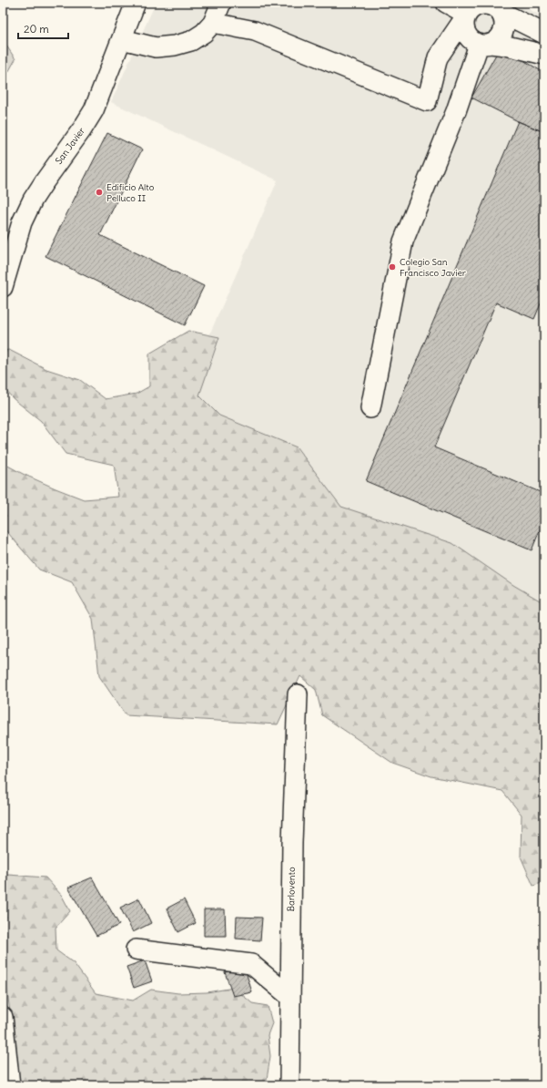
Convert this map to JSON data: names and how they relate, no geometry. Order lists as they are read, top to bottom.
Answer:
{
  "streets": {
    "street": ["San Javier", "Barlovento"]
  },
  "places": ["Edificio Alto Pelluco II", "Colegio San Francisco Javier"],
  "scale_bar": "20 m"
}
